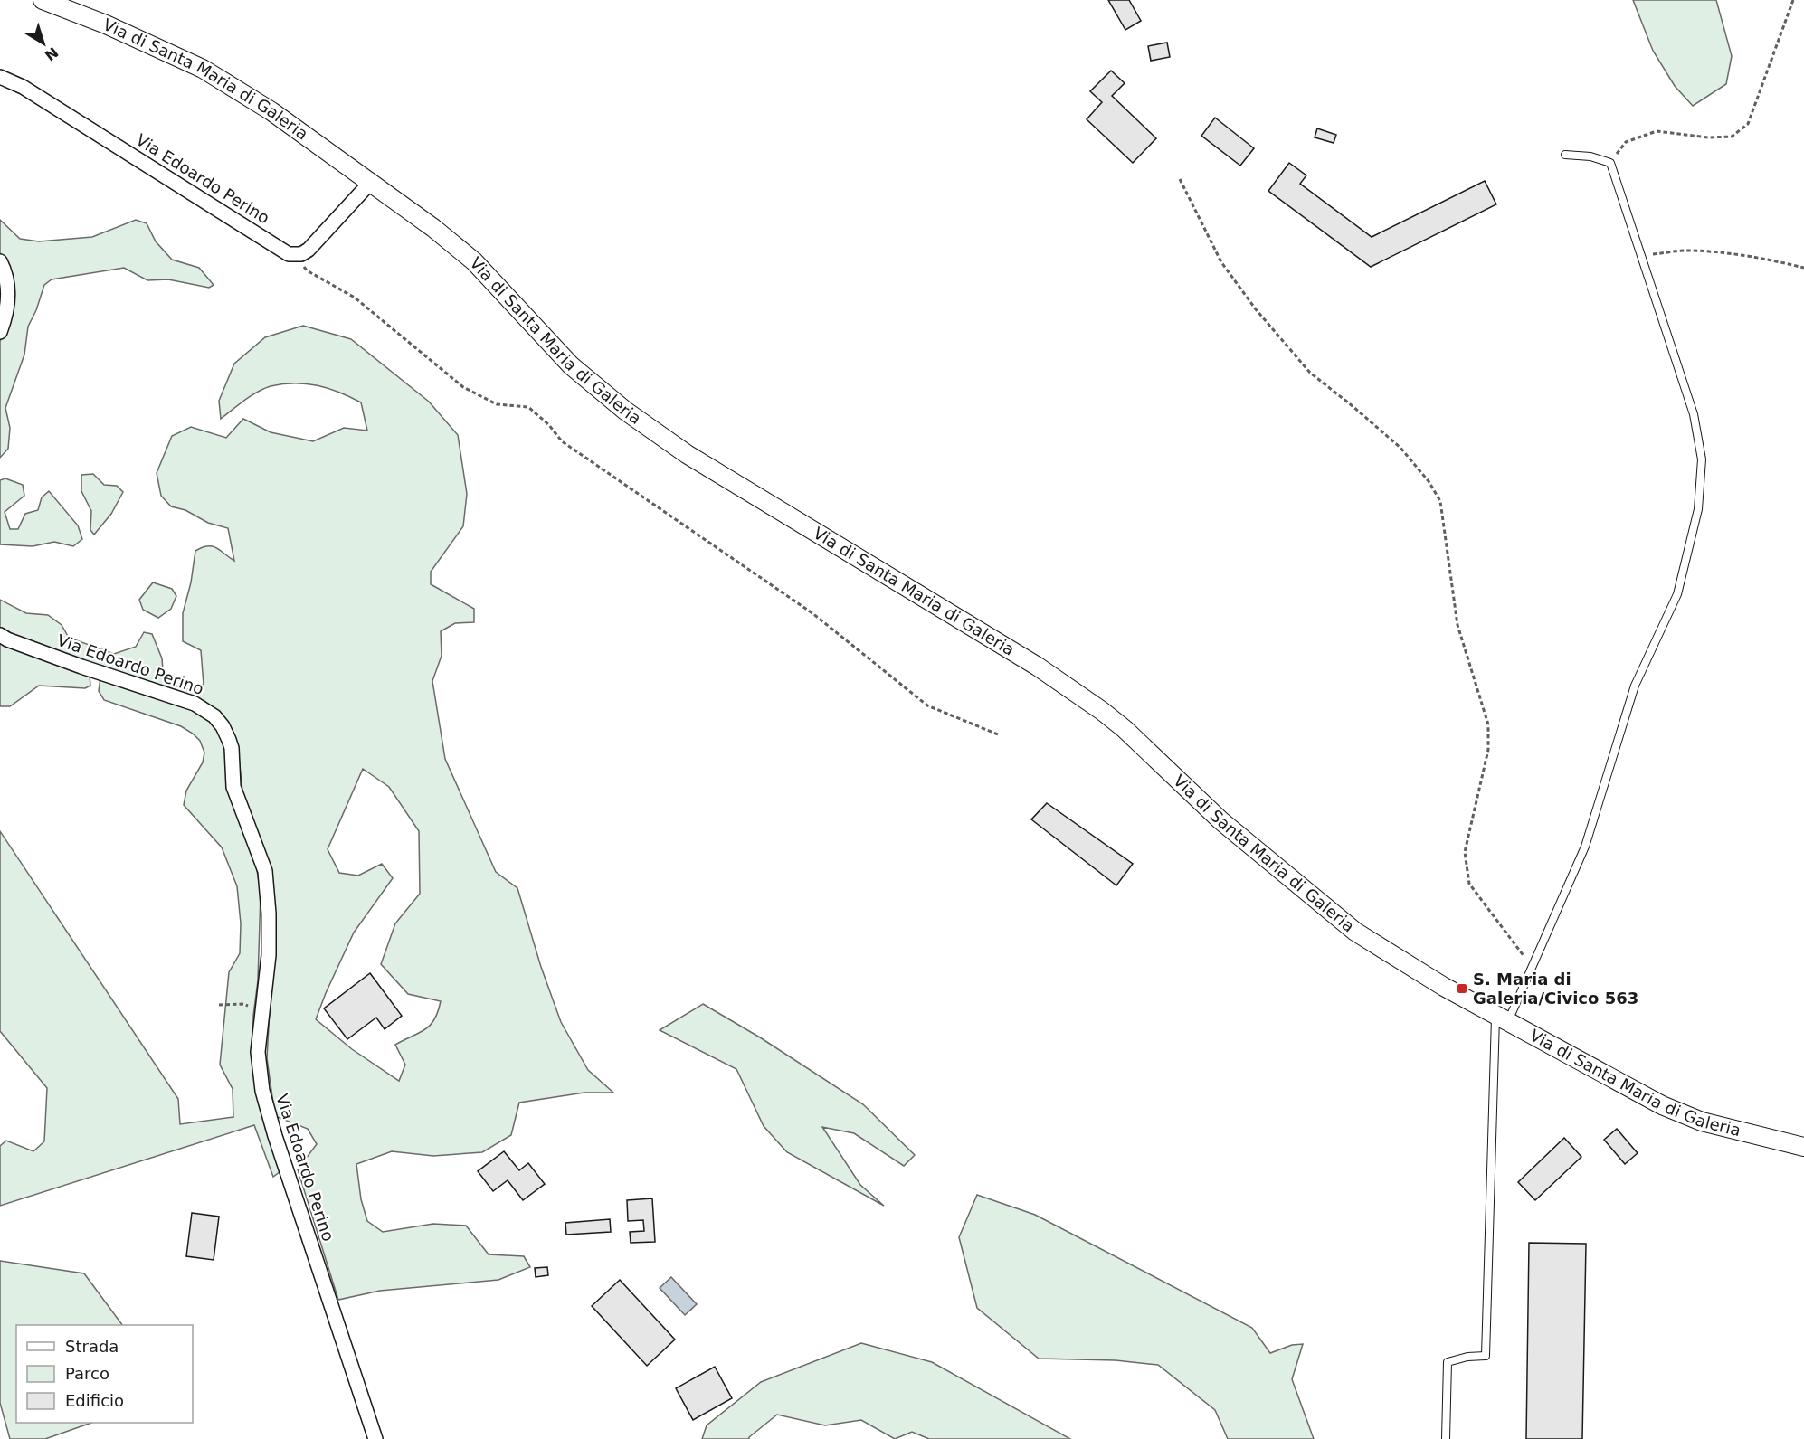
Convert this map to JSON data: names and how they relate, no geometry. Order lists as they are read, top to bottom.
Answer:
{
  "streets": {
    "street": ["Via di Santa Maria di Galeria", "Via Edoardo Perino"]
  },
  "places": {
    "transit": ["S. Maria di Galeria/Civico 563"]
  },
  "legend": ["Strada", "Parco", "Edificio"],
  "north": "bottom right"
}
